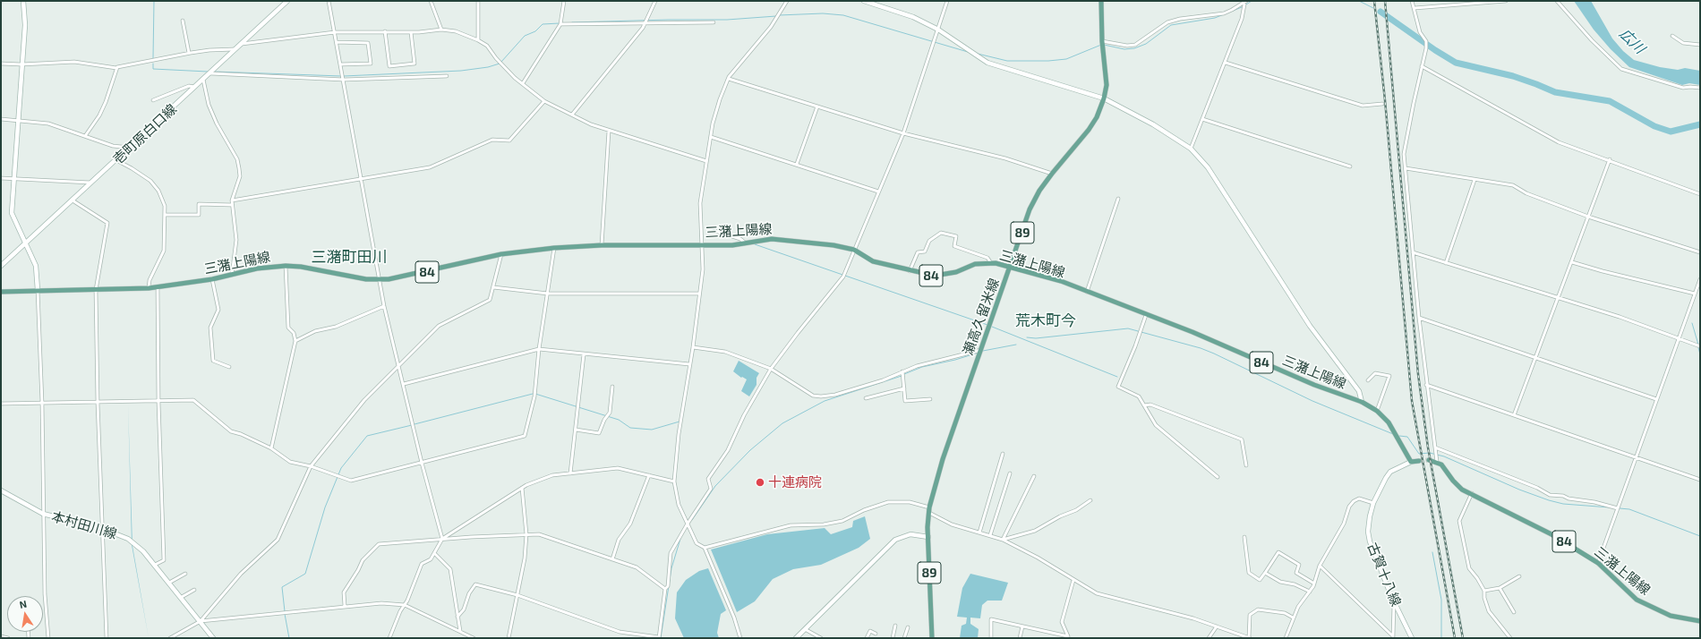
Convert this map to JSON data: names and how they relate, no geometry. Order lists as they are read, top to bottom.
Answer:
{
  "streets": {
    "main road": [
      "三潴上陽線",
      "89",
      "84",
      "瀬高久留米線"
    ],
    "street": ["壱町原白口線", "本村田川線", "古賀十八線"]
  },
  "crossings": [
    ["三潴上陽線", "瀬高久留米線"],
    ["三潴上陽線", "古賀十八線"]
  ],
  "districts": ["三潴町田川", "荒木町今"],
  "water": ["広川"],
  "places": ["十連病院"],
  "north": "top"
}
